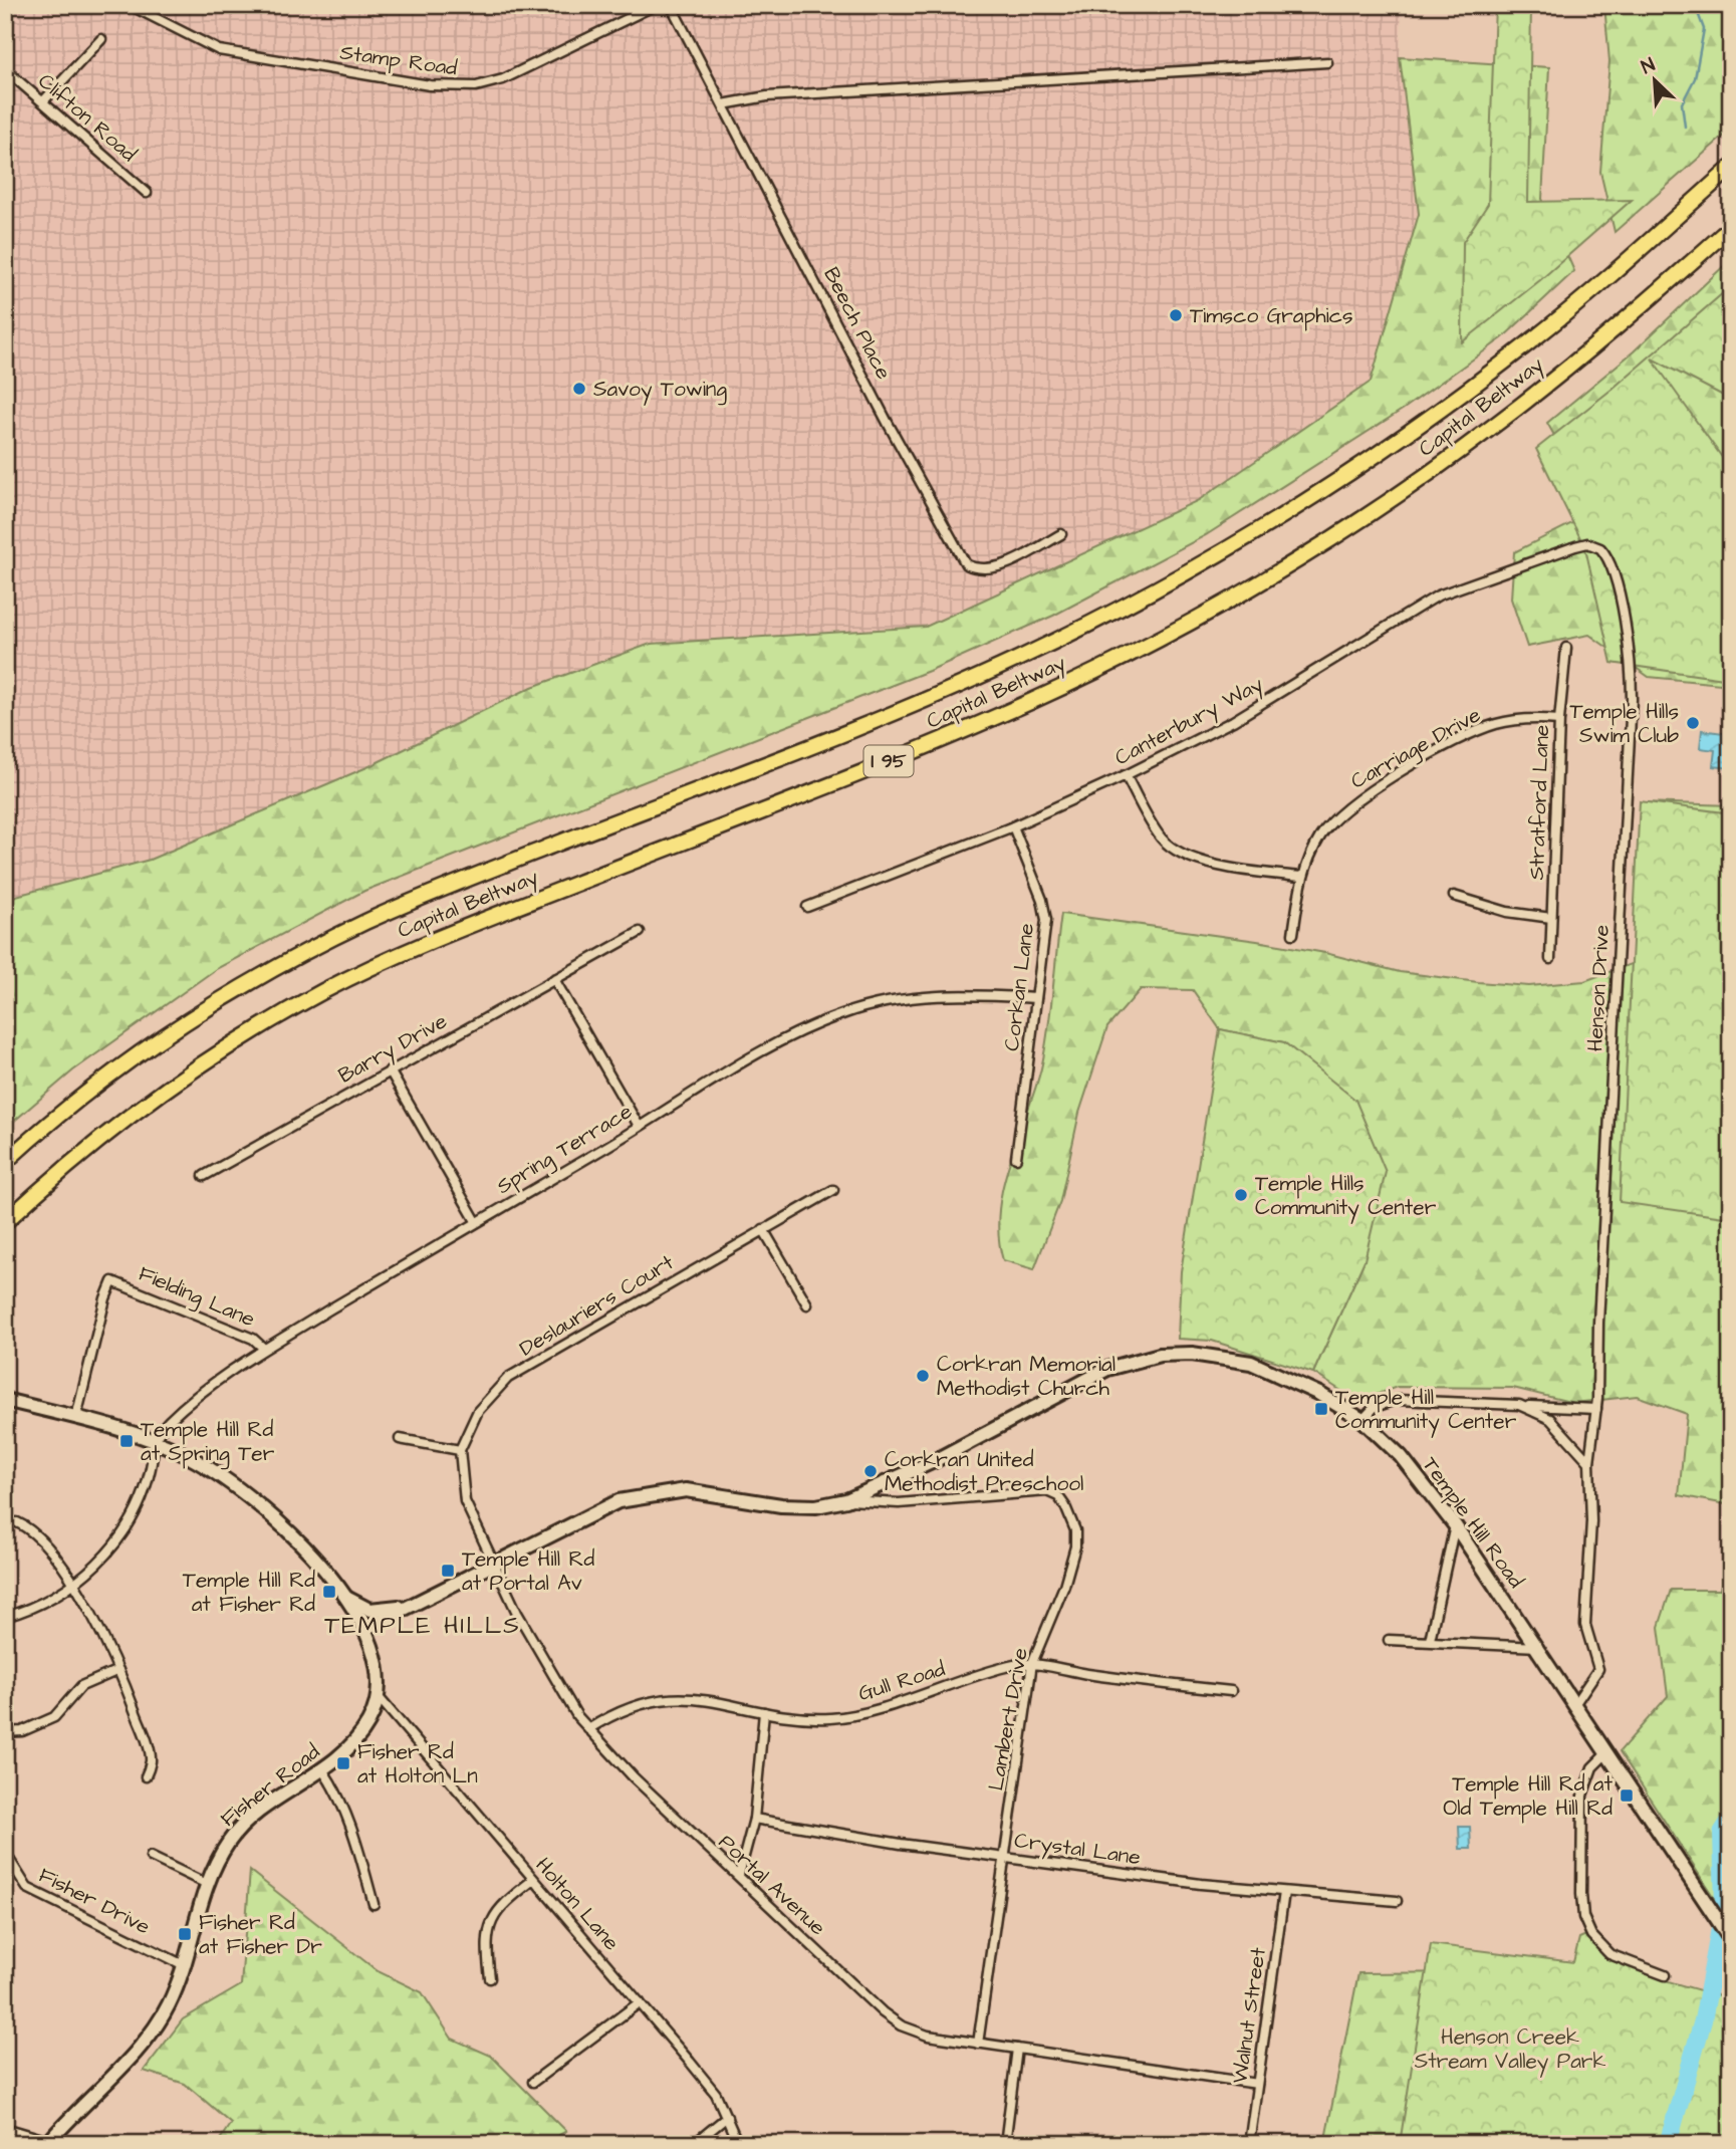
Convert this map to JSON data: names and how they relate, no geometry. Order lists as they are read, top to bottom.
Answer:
{
  "streets": {
    "highway": ["Capital Beltway", "I 95"],
    "main road": ["Temple Hill Road", "Fisher Road"],
    "street": [
      "Stamp Road",
      "Clifton Road",
      "Beech Place",
      "Canterbury Way",
      "Carriage Drive",
      "Stratford Lane",
      "Corkan Lane",
      "Henson Drive",
      "Barry Drive",
      "Spring Terrace",
      "Fielding Lane",
      "Deslauriers Court",
      "Gull Road",
      "Lambert Drive",
      "Crystal Lane",
      "Portal Avenue",
      "Fisher Drive",
      "Holton Lane",
      "Walnut Street"
    ]
  },
  "crossings": [
    ["Canterbury Way", "Corkan Lane"],
    ["Canterbury Way", "Henson Drive"],
    ["Carriage Drive", "Stratford Lane"],
    ["Corkan Lane", "Spring Terrace"],
    ["Henson Drive", "Temple Hill Road"],
    ["Spring Terrace", "Fielding Lane"],
    ["Deslauriers Court", "Portal Avenue"],
    ["Temple Hill Road", "Lambert Drive"],
    ["Temple Hill Road", "Fisher Road"],
    ["Temple Hill Road", "Portal Avenue"],
    ["Gull Road", "Lambert Drive"],
    ["Gull Road", "Portal Avenue"],
    ["Lambert Drive", "Crystal Lane"],
    ["Lambert Drive", "Portal Avenue"],
    ["Fisher Road", "Fisher Drive"],
    ["Fisher Road", "Holton Lane"],
    ["Crystal Lane", "Walnut Street"],
    ["Portal Avenue", "Walnut Street"]
  ],
  "districts": ["TEMPLE HILLS"],
  "parks": ["Henson Creek Stream Valley Park"],
  "places": {
    "other": [
      "Timsco Graphics",
      "Savoy Towing",
      "Temple Hills Swim Club",
      "Temple Hills Community Center",
      "Corkran Memorial Methodist Church",
      "Corkran United Methodist Preschool"
    ],
    "transit": [
      "Temple Hill Community Center",
      "Temple Hill Rd at Spring Ter",
      "Temple Hill Rd at Portal Av",
      "Temple Hill Rd at Fisher Rd",
      "Fisher Rd at Holton Ln",
      "Temple Hill Rd at Old Temple Hill Rd",
      "Fisher Rd at Fisher Dr"
    ]
  },
  "north": "top left"
}
